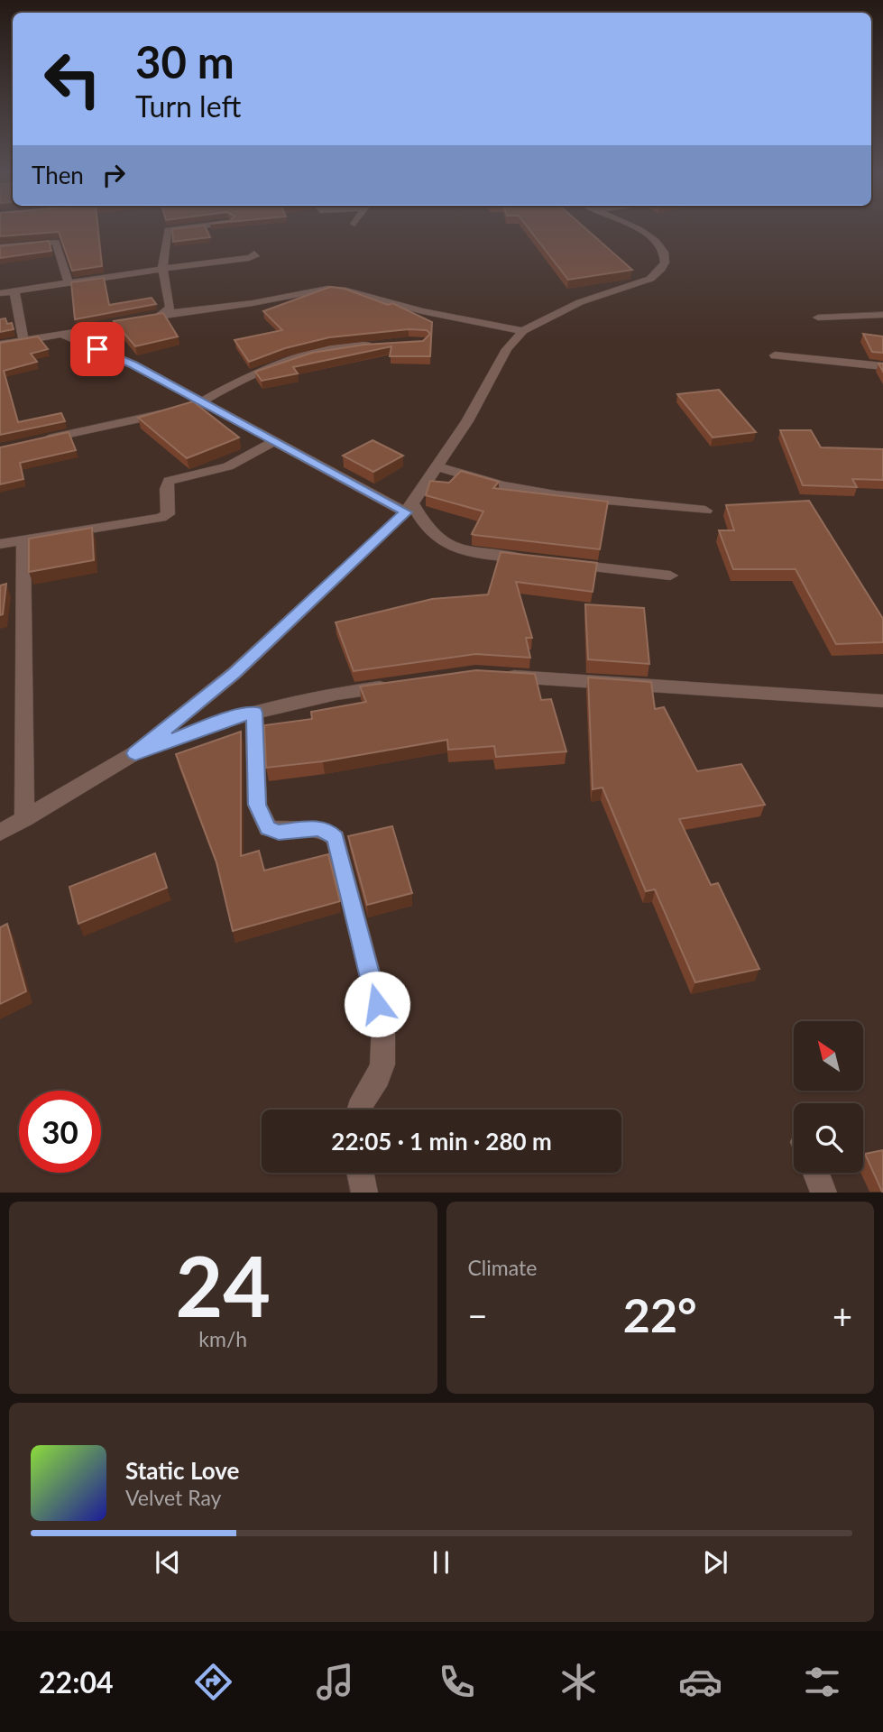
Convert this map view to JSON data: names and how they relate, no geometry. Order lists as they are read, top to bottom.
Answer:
{
  "north": "top left",
  "page": {
    "turn": ["30 m", "Turn left"],
    "then": "Then",
    "limit": "30",
    "trip": "22:05 · 1 min · 280 m",
    "tile": [
      ["24", "km/h"],
      "Climate"
    ],
    "heat": ["−", "22°", "+"],
    "song": ["Static Love", "Velvet Ray"],
    "tabs": "22:04"
  }
}
